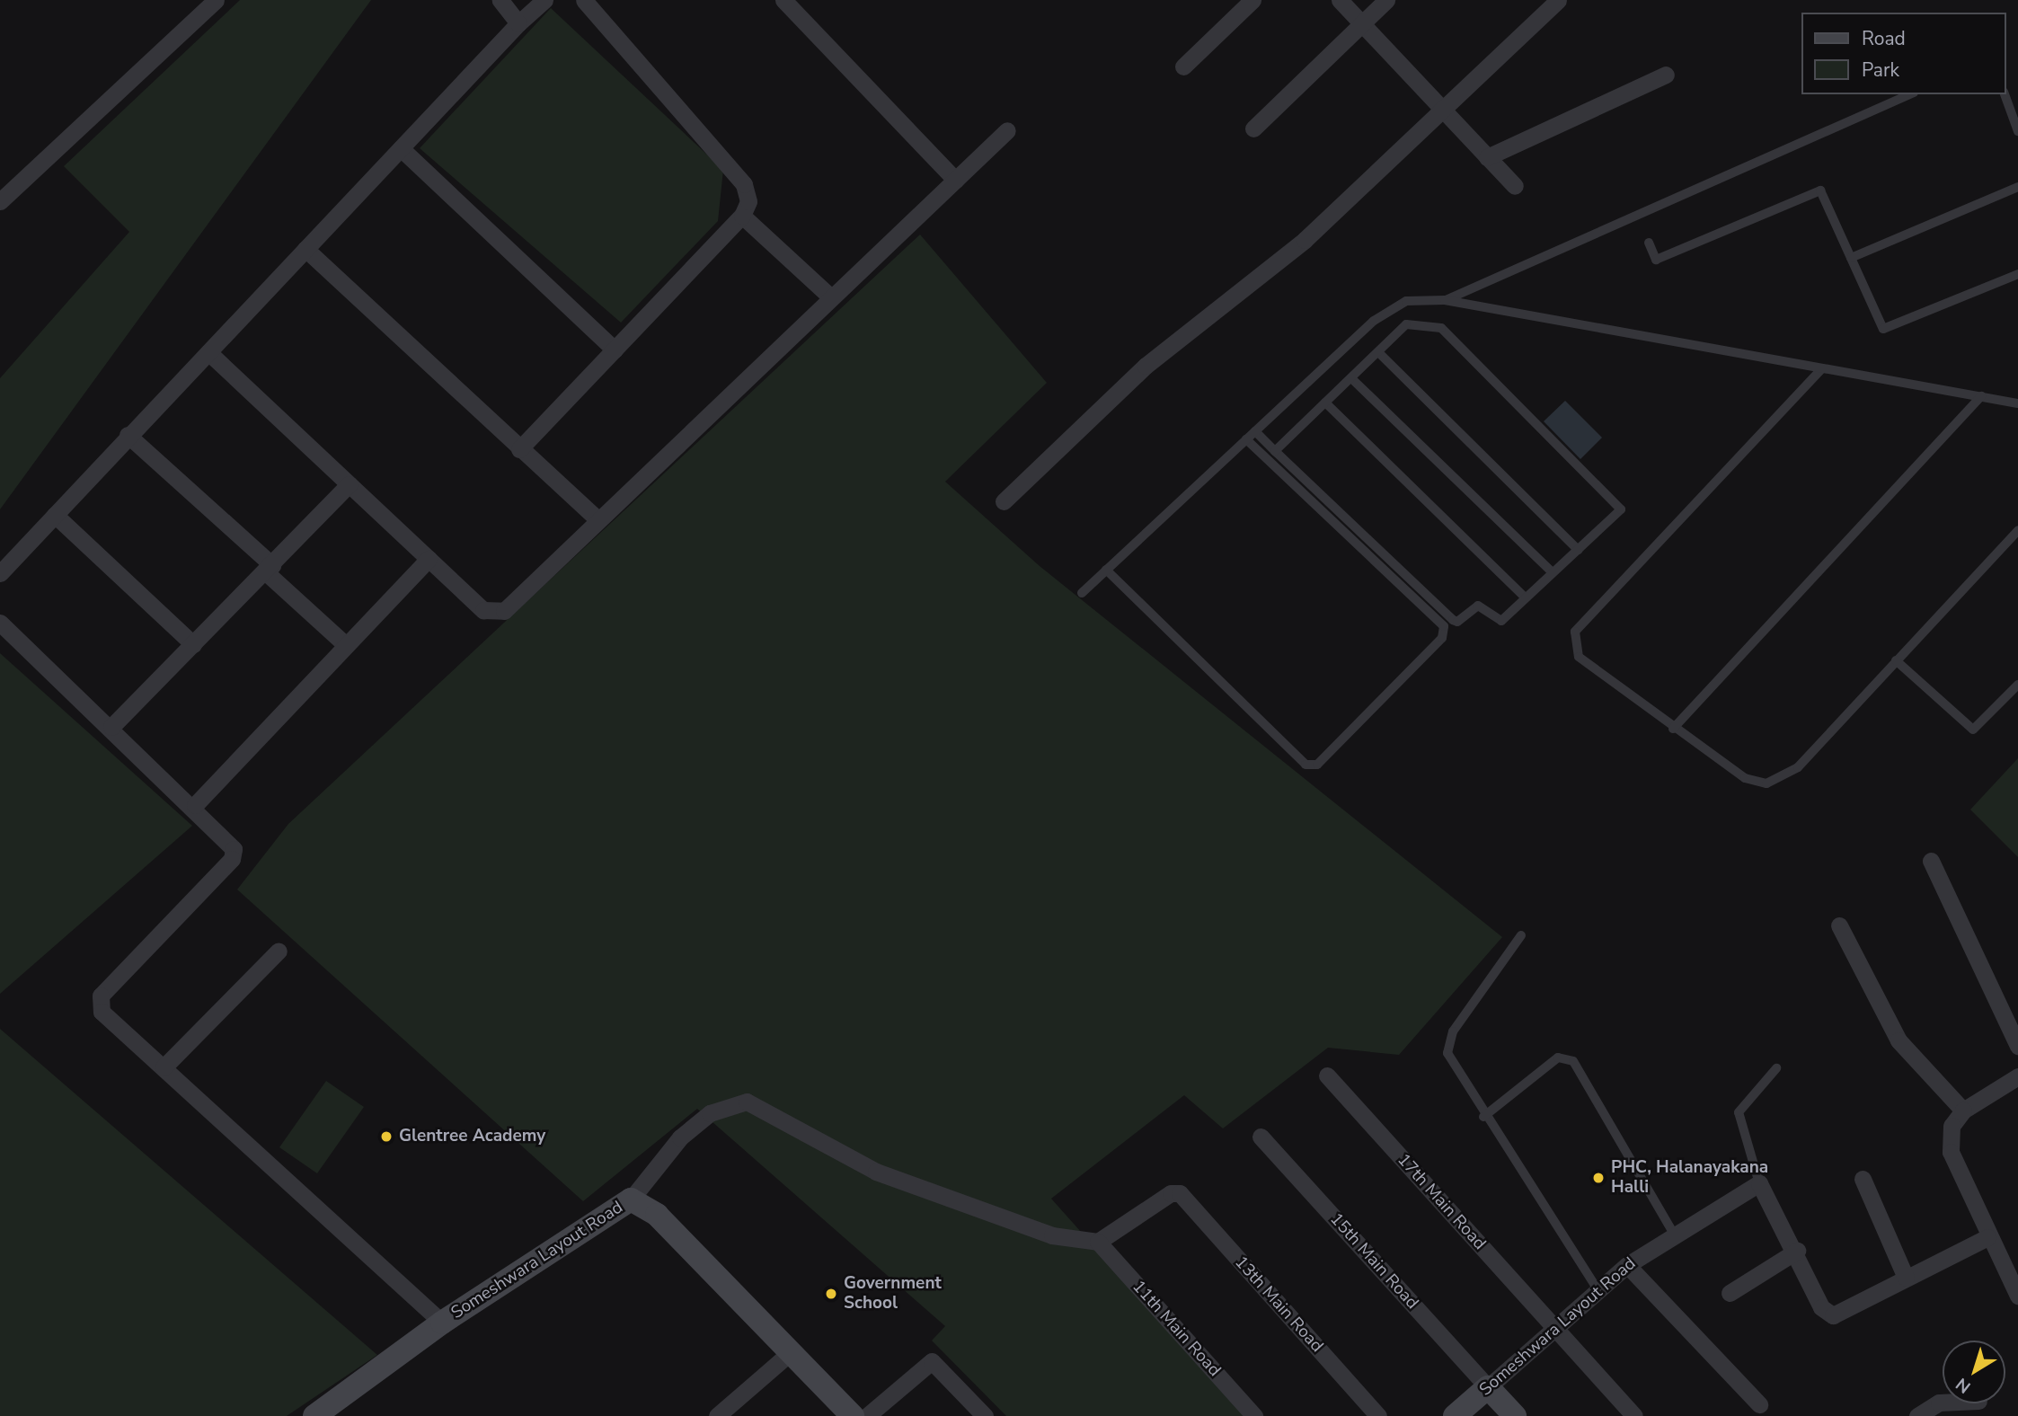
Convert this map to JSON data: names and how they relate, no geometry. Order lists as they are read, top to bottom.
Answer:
{
  "streets": {
    "street": [
      "17th Main Road",
      "Someshwara Layout Road",
      "15th Main Road",
      "13th Main Road",
      "11th Main Road"
    ]
  },
  "crossings": [
    ["17th Main Road", "Someshwara Layout Road"],
    ["Someshwara Layout Road", "15th Main Road"],
    ["13th Main Road", "11th Main Road"]
  ],
  "places": ["Glentree Academy", "PHC, Halanayakana Halli", "Government School"],
  "legend": ["Road", "Park"],
  "north": "bottom left"
}
